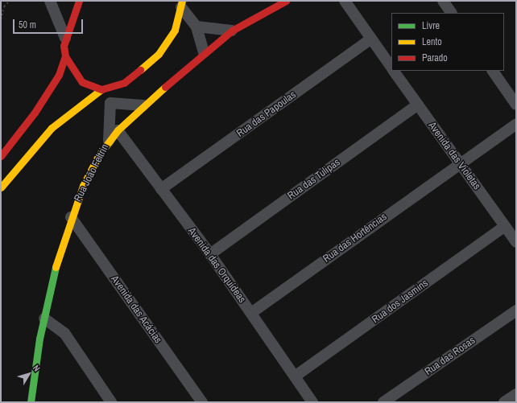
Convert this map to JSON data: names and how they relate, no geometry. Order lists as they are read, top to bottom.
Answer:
{
  "streets": {
    "street": [
      "Rua das Papoulas",
      "Avenida das Violetas",
      "Rua João Feltrin",
      "Rua das Tulipas",
      "Rua das Hortências",
      "Avenida das Orquídeas",
      "Rua dos Jasmins",
      "Avenida das Acácias",
      "Rua das Rosas"
    ]
  },
  "crossings": [
    ["Rua das Papoulas", "Avenida das Violetas"],
    ["Rua das Papoulas", "Avenida das Orquídeas"],
    ["Avenida das Violetas", "Rua das Tulipas"],
    ["Avenida das Violetas", "Rua das Hortências"],
    ["Avenida das Violetas", "Rua dos Jasmins"],
    ["Rua João Feltrin", "Avenida das Orquídeas"],
    ["Rua João Feltrin", "Avenida das Acácias"],
    ["Rua das Tulipas", "Avenida das Orquídeas"],
    ["Rua das Hortências", "Avenida das Orquídeas"],
    ["Avenida das Orquídeas", "Rua dos Jasmins"]
  ],
  "legend": ["Livre", "Lento", "Parado"],
  "scale_bar": "50 m",
  "north": "top right"
}
